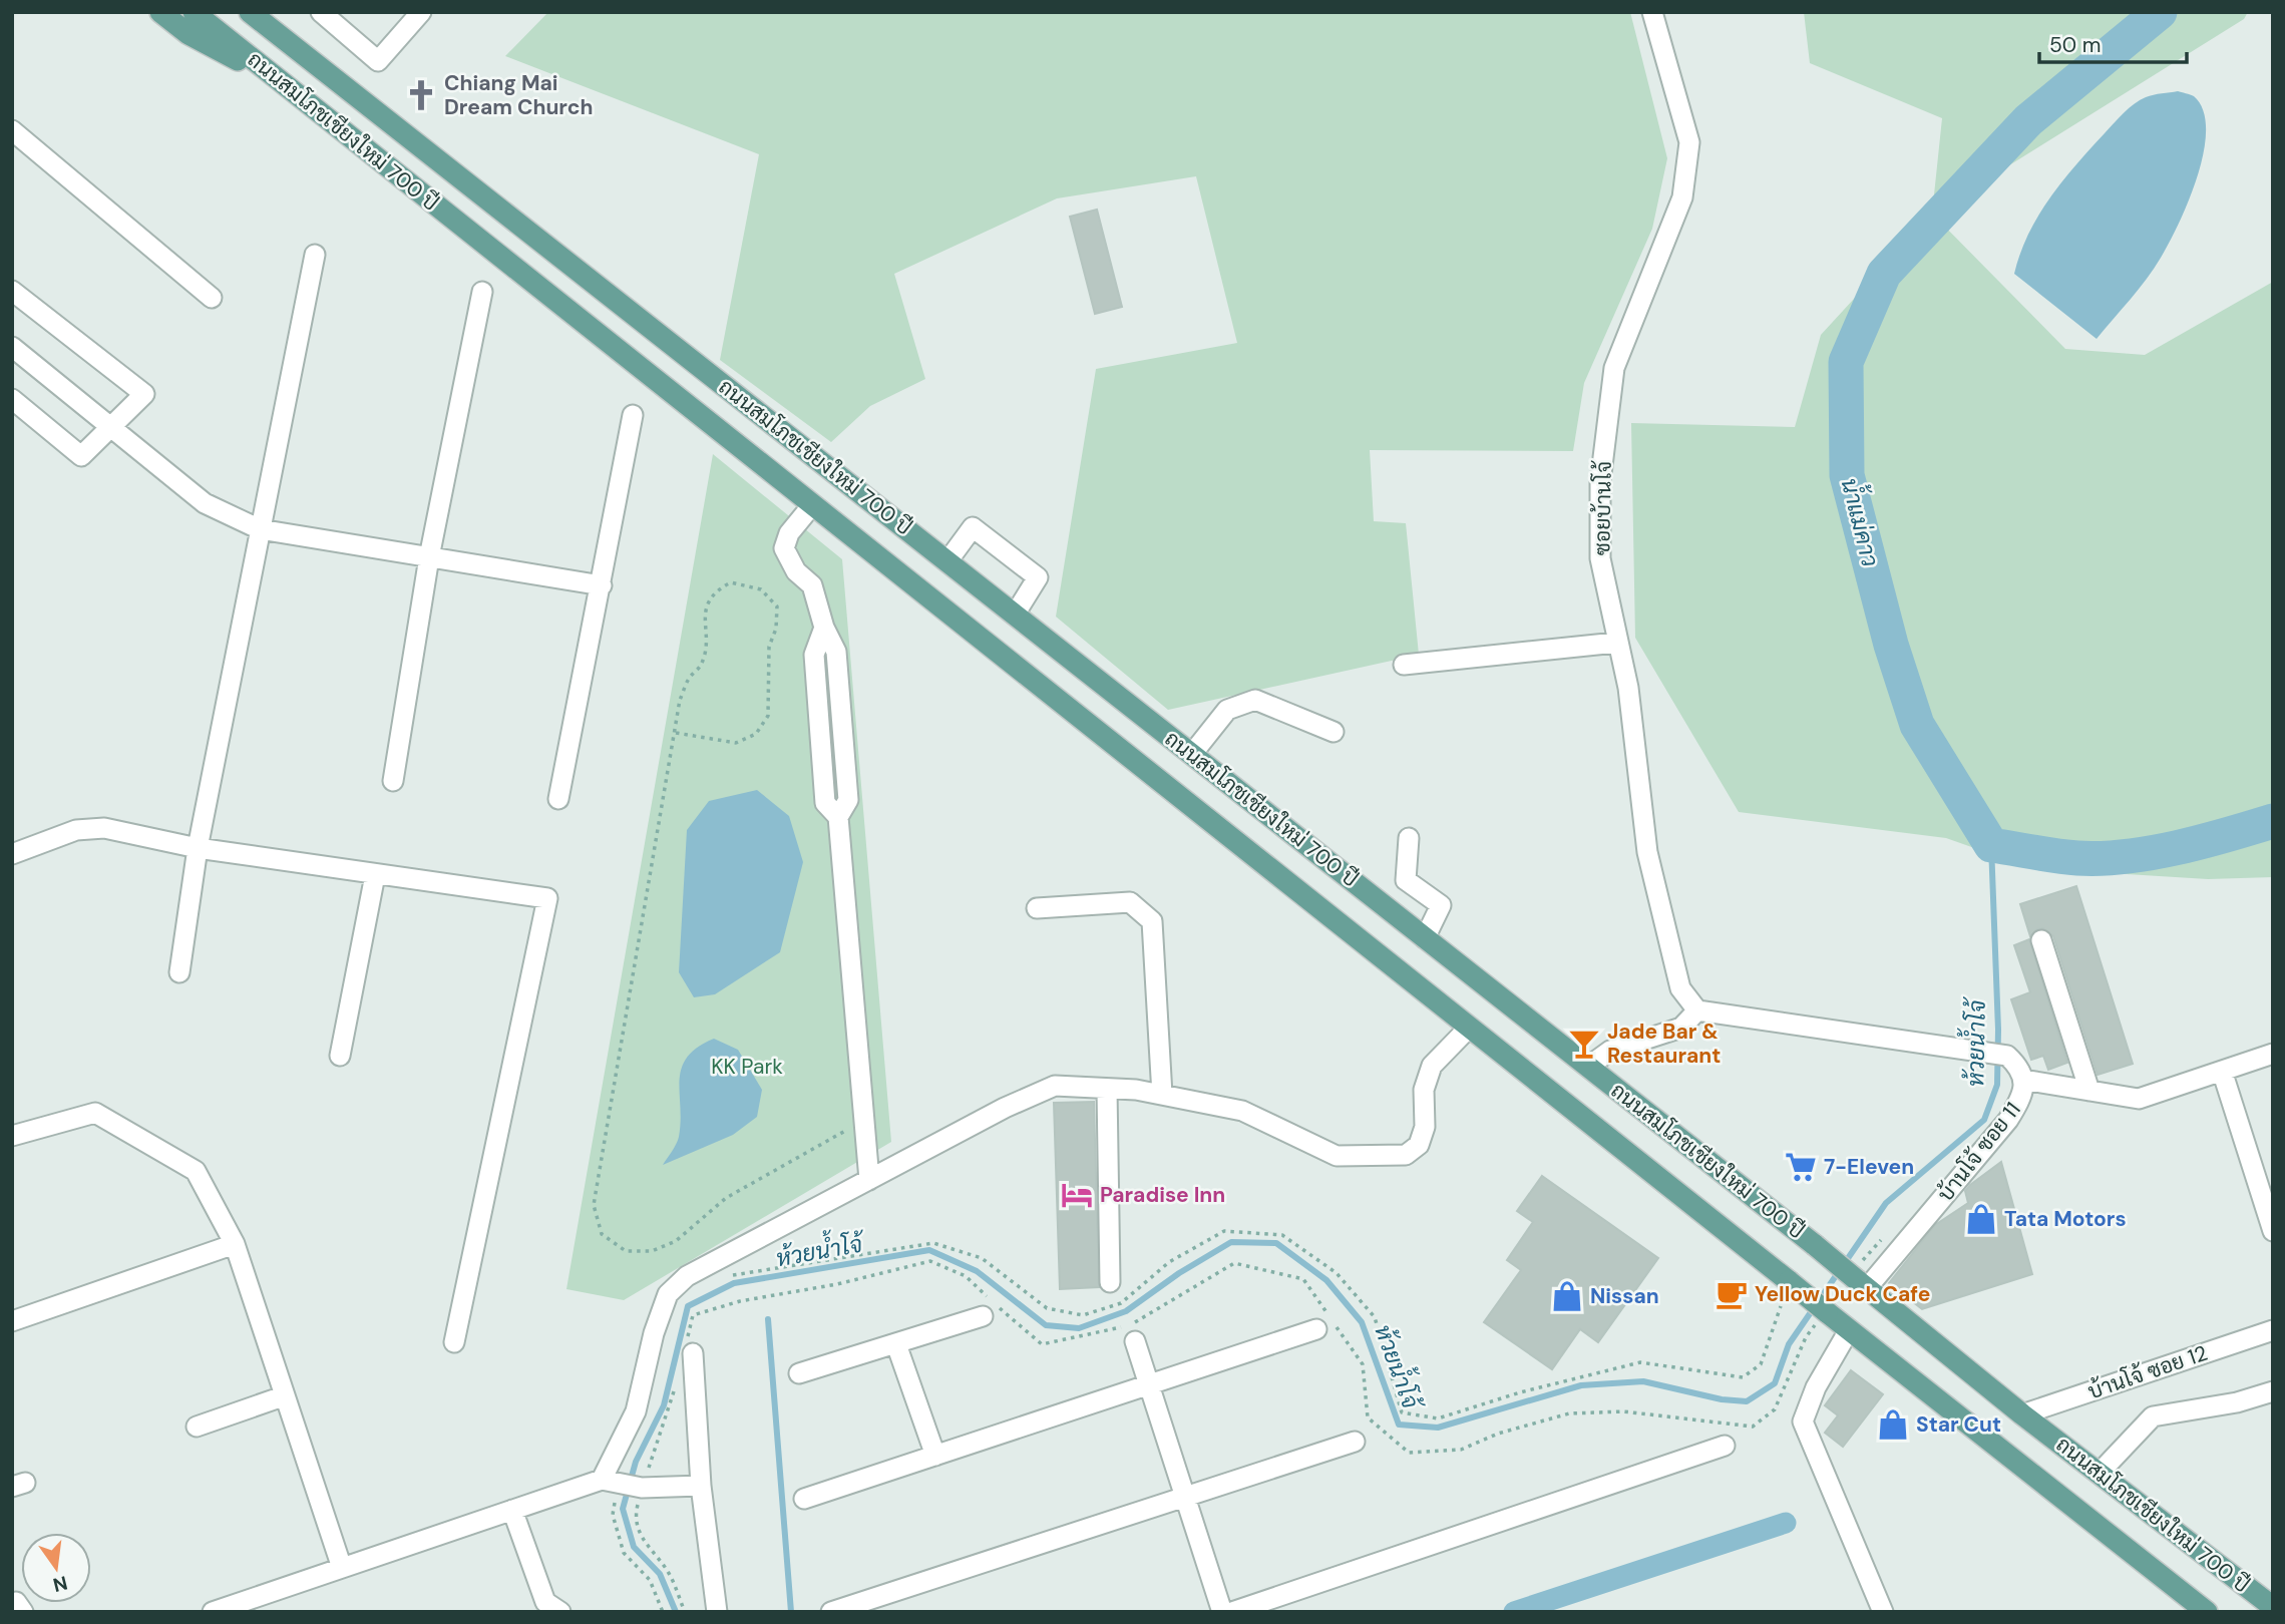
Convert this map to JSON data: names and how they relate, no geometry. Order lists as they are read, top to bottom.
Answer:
{
  "streets": {
    "main road": ["ถนนสมโภชเชียงใหม่ 700 ปี"],
    "street": ["ซอยบ้านโจ้", "บ้านโจ้ ซอย 11", "บ้านโจ้ ซอย 12"]
  },
  "crossings": [
    ["ถนนสมโภชเชียงใหม่ 700 ปี", "บ้านโจ้ ซอย 11"],
    ["ถนนสมโภชเชียงใหม่ 700 ปี", "บ้านโจ้ ซอย 12"],
    ["ซอยบ้านโจ้", "บ้านโจ้ ซอย 11"]
  ],
  "water": ["น้ำแม่คาว", "ห้วยน้ำโจ้"],
  "parks": ["KK Park"],
  "places": {
    "church": ["Chiang Mai Dream Church"],
    "bar": ["Jade Bar & Restaurant"],
    "supermarket": ["7-Eleven"],
    "hotel": ["Paradise Inn"],
    "shop": ["Tata Motors", "Nissan", "Star Cut"],
    "cafe": ["Yellow Duck Cafe"]
  },
  "scale_bar": "50 m",
  "north": "bottom"
}
